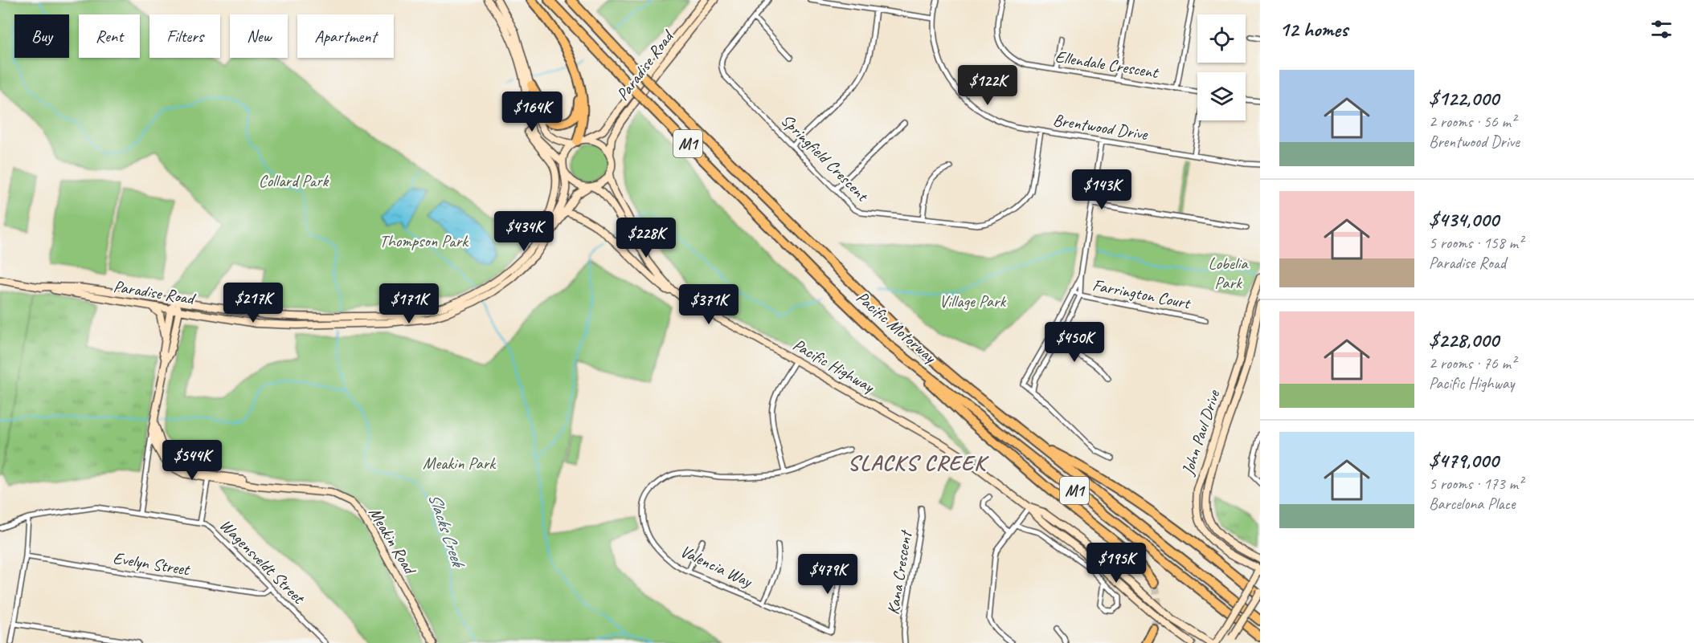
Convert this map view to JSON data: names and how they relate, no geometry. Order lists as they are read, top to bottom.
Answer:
{
  "streets": {
    "highway": ["M1", "Pacific Motorway"],
    "main road": [
      "Paradise Road",
      "Pacific Highway",
      "John Paul Drive",
      "Meakin Road"
    ],
    "street": [
      "Ellendale Crescent",
      "Brentwood Drive",
      "Springfield Crescent",
      "Farrington Court",
      "Wagensveldt Street",
      "Evelyn Street",
      "Valencia Way",
      "Kana Crescent"
    ]
  },
  "crossings": [
    ["Paradise Road", "Pacific Highway"],
    ["Brentwood Drive", "Springfield Crescent"],
    ["Wagensveldt Street", "Evelyn Street"]
  ],
  "districts": ["SLACKS CREEK"],
  "water": ["Slacks Creek"],
  "parks": [
    "Collard Park",
    "Thompson Park",
    "Lobelia Park",
    "Village Park",
    "Meakin Park"
  ],
  "page": {
    "heading": "12 homes",
    "chip": [
      "Buy",
      "Rent",
      "Filters",
      "New",
      "Apartment"
    ],
    "list": [
      {
        "name": "$122,000",
        "note": "2 rooms · 56 m² · Brentwood Drive"
      },
      {
        "name": "$434,000",
        "note": "5 rooms · 158 m² · Paradise Road"
      },
      {
        "name": "$228,000",
        "note": "2 rooms · 76 m² · Pacific Highway"
      },
      {
        "name": "$479,000",
        "note": "5 rooms · 173 m² · Barcelona Place"
      }
    ],
    "price": [
      "$122K",
      "$164K",
      "$143K",
      "$434K",
      "$228K",
      "$217K",
      "$171K",
      "$371K",
      "$450K",
      "$544K",
      "$195K",
      "$479K"
    ]
  }
}
